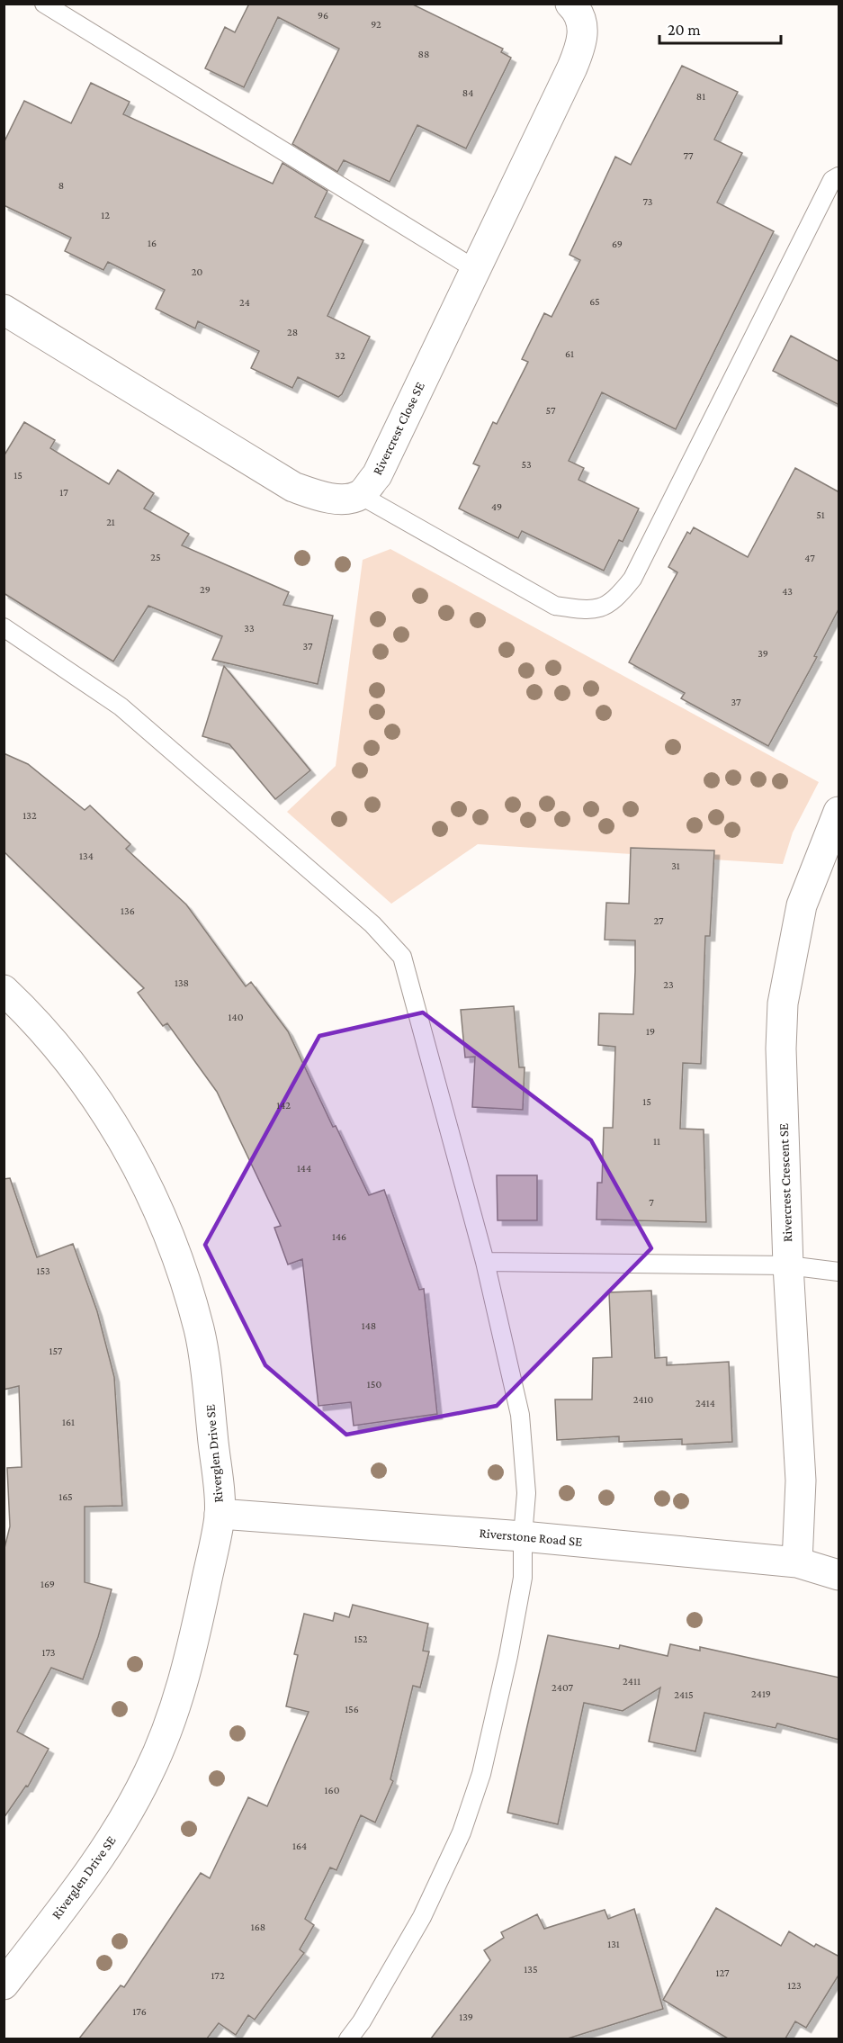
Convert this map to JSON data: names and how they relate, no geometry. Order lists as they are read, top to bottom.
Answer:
{
  "streets": {
    "street": [
      "Rivercrest Close SE",
      "Rivercrest Crescent SE",
      "Riverglen Drive SE",
      "Riverstone Road SE"
    ]
  },
  "crossings": [
    ["Rivercrest Crescent SE", "Riverstone Road SE"],
    ["Riverglen Drive SE", "Riverstone Road SE"]
  ],
  "house_numbers": [
    "96",
    "92",
    "88",
    "84",
    "81",
    "77",
    "8",
    "73",
    "12",
    "16",
    "69",
    "20",
    "65",
    "24",
    "28",
    "61",
    "32",
    "57",
    "53",
    "15",
    "17",
    "49",
    "51",
    "21",
    "25",
    "47",
    "29",
    "43",
    "33",
    "37",
    "39",
    "37",
    "132",
    "134",
    "31",
    "136",
    "27",
    "138",
    "23",
    "140",
    "19",
    "15",
    "142",
    "11",
    "144",
    "7",
    "146",
    "153",
    "148",
    "157",
    "150",
    "2410",
    "2414",
    "161",
    "165",
    "169",
    "152",
    "173",
    "2411",
    "2407",
    "2419",
    "2415",
    "156",
    "160",
    "164",
    "168",
    "131",
    "135",
    "127",
    "172",
    "123",
    "176",
    "139"
  ],
  "scale_bar": "20 m"
}
